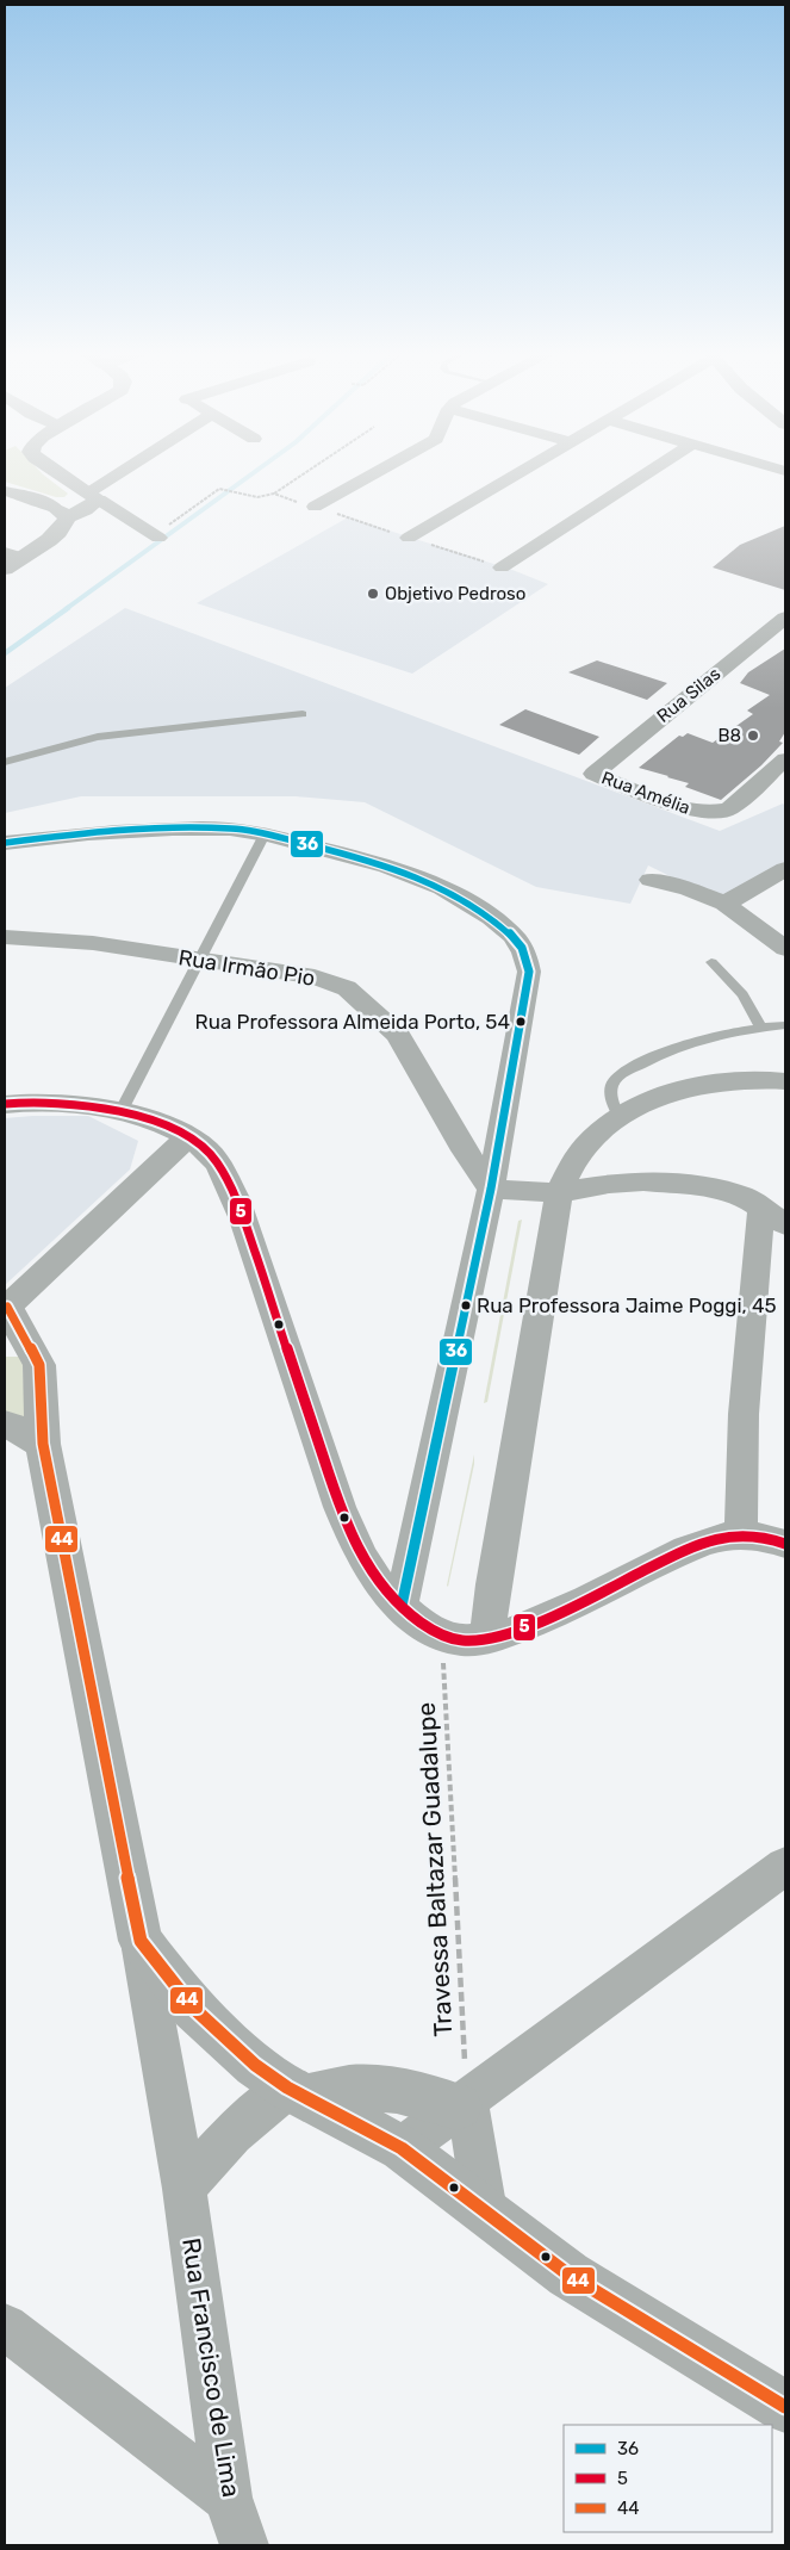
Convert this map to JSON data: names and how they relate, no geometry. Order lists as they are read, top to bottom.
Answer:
{
  "streets": {
    "street": [
      "Rua Silas",
      "Rua Amélia",
      "Rua Irmão Pio",
      "Rua Francisco de Lima"
    ],
    "path": ["Travessa Baltazar Guadalupe"]
  },
  "crossings": [
    ["Rua Silas", "Rua Amélia"]
  ],
  "places": [
    "Objetivo Pedroso",
    "B8",
    "Rua Professora Almeida Porto, 54",
    "Rua Professora Jaime Poggi, 45"
  ],
  "lines": ["transit line 36", "transit line 5", "transit line 44"],
  "legend": ["36", "5", "44"]
}
